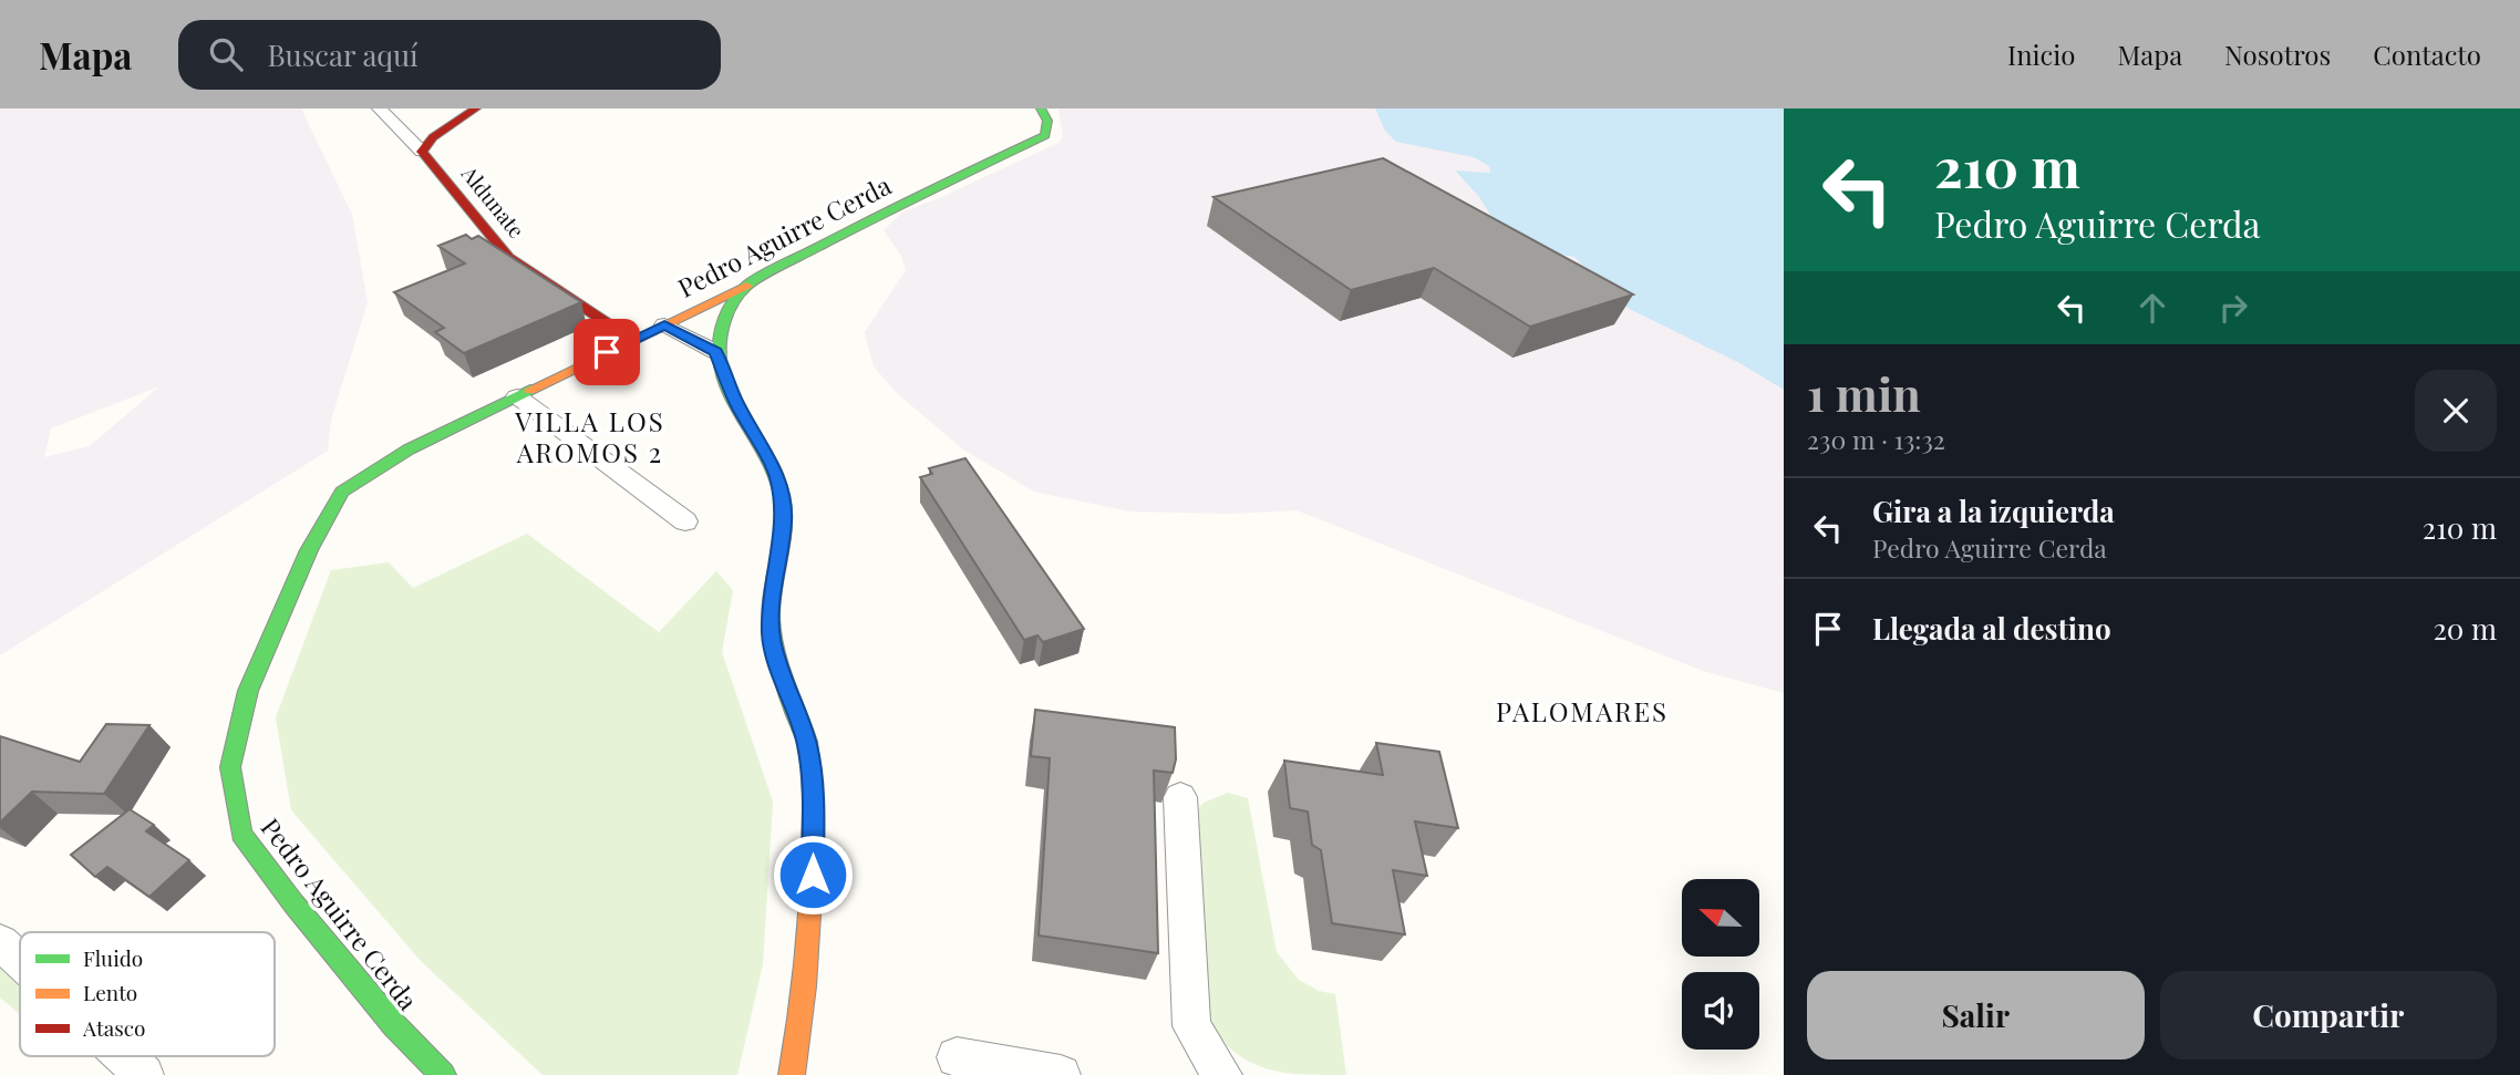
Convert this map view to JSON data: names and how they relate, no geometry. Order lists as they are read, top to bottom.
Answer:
{
  "streets": {
    "street": ["Aldunate", "Pedro Aguirre Cerda"]
  },
  "crossings": [
    ["Aldunate", "Pedro Aguirre Cerda"]
  ],
  "districts": ["VILLA LOS AROMOS 2", "PALOMARES"],
  "legend": ["Fluido", "Lento", "Atasco"],
  "north": "left",
  "page": {
    "header": "Mapa",
    "search": "Buscar aquí",
    "nav": [
      "Inicio",
      "Mapa",
      "Nosotros",
      "Contacto"
    ],
    "turn": ["210 m", "Pedro Aguirre Cerda"],
    "heading": ["1 min", "230 m · 13:32"],
    "list": [
      {
        "name": "Gira a la izquierda",
        "note": "Pedro Aguirre Cerda",
        "value": "210 m"
      },
      {
        "name": "Llegada al destino",
        "value": "20 m"
      }
    ],
    "buttons": ["Salir", "Compartir"]
  }
}
